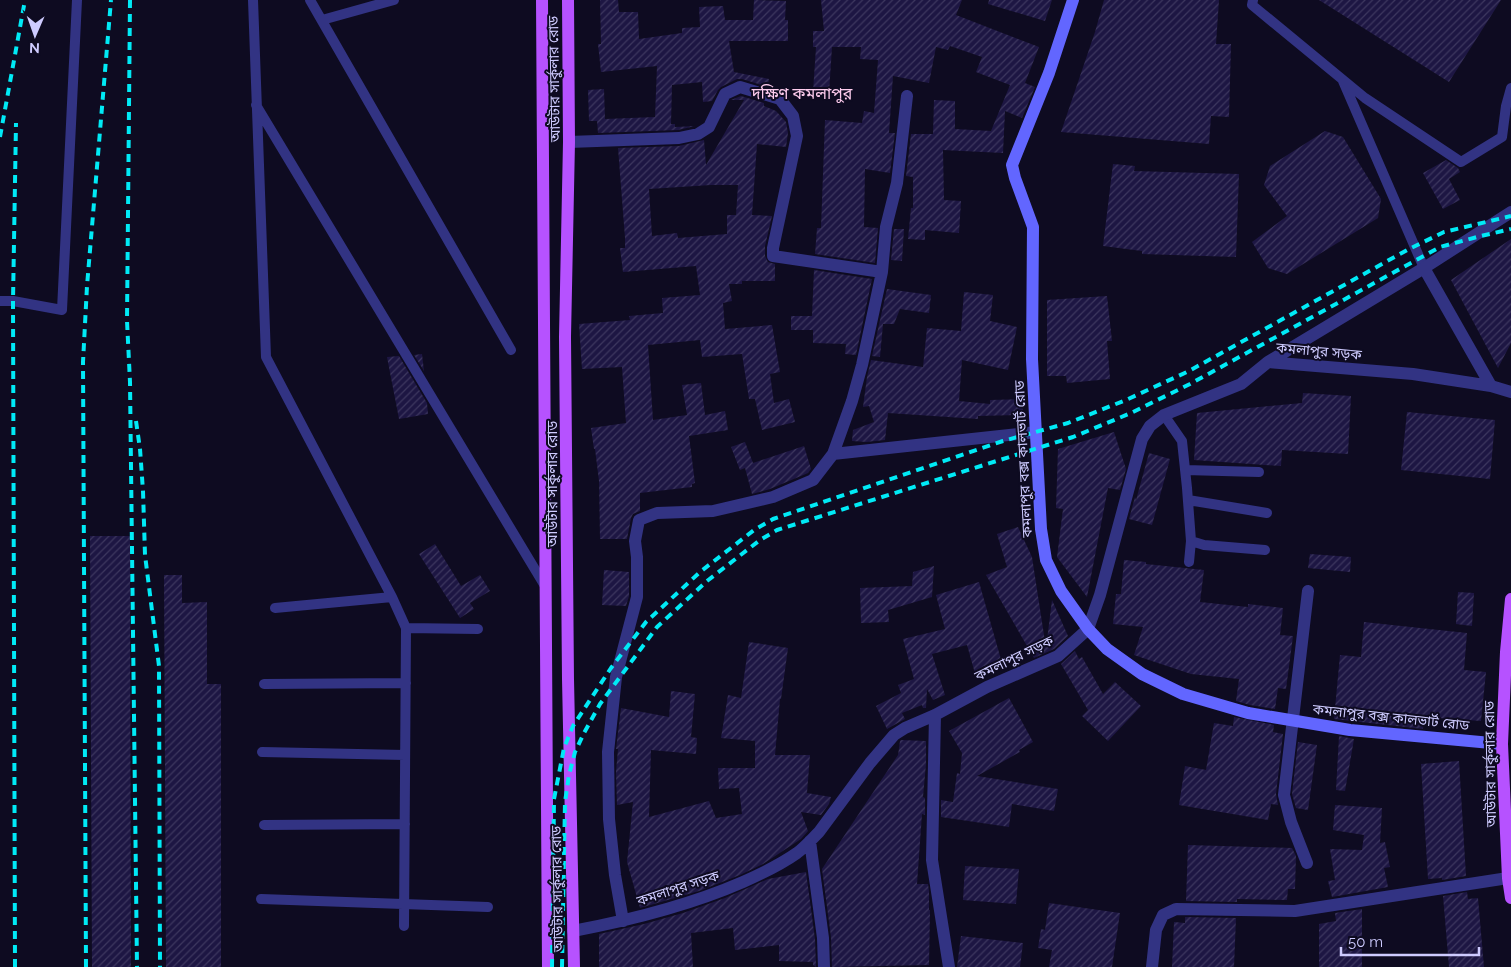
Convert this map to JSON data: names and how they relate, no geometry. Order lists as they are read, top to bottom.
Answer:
{
  "streets": {
    "main road": ["আউটার সার্কুলার রোড"],
    "street": ["কমলাপুর সড়ক", "কমলাপুর বক্স কালভার্ট রোড"]
  },
  "crossings": [
    ["আউটার সার্কুলার রোড", "কমলাপুর সড়ক"],
    ["আউটার সার্কুলার রোড", "কমলাপুর বক্স কালভার্ট রোড"],
    ["কমলাপুর সড়ক", "কমলাপুর বক্স কালভার্ট রোড"]
  ],
  "districts": ["দক্ষিণ কমলাপুর"],
  "scale_bar": "50 m",
  "north": "bottom"
}
